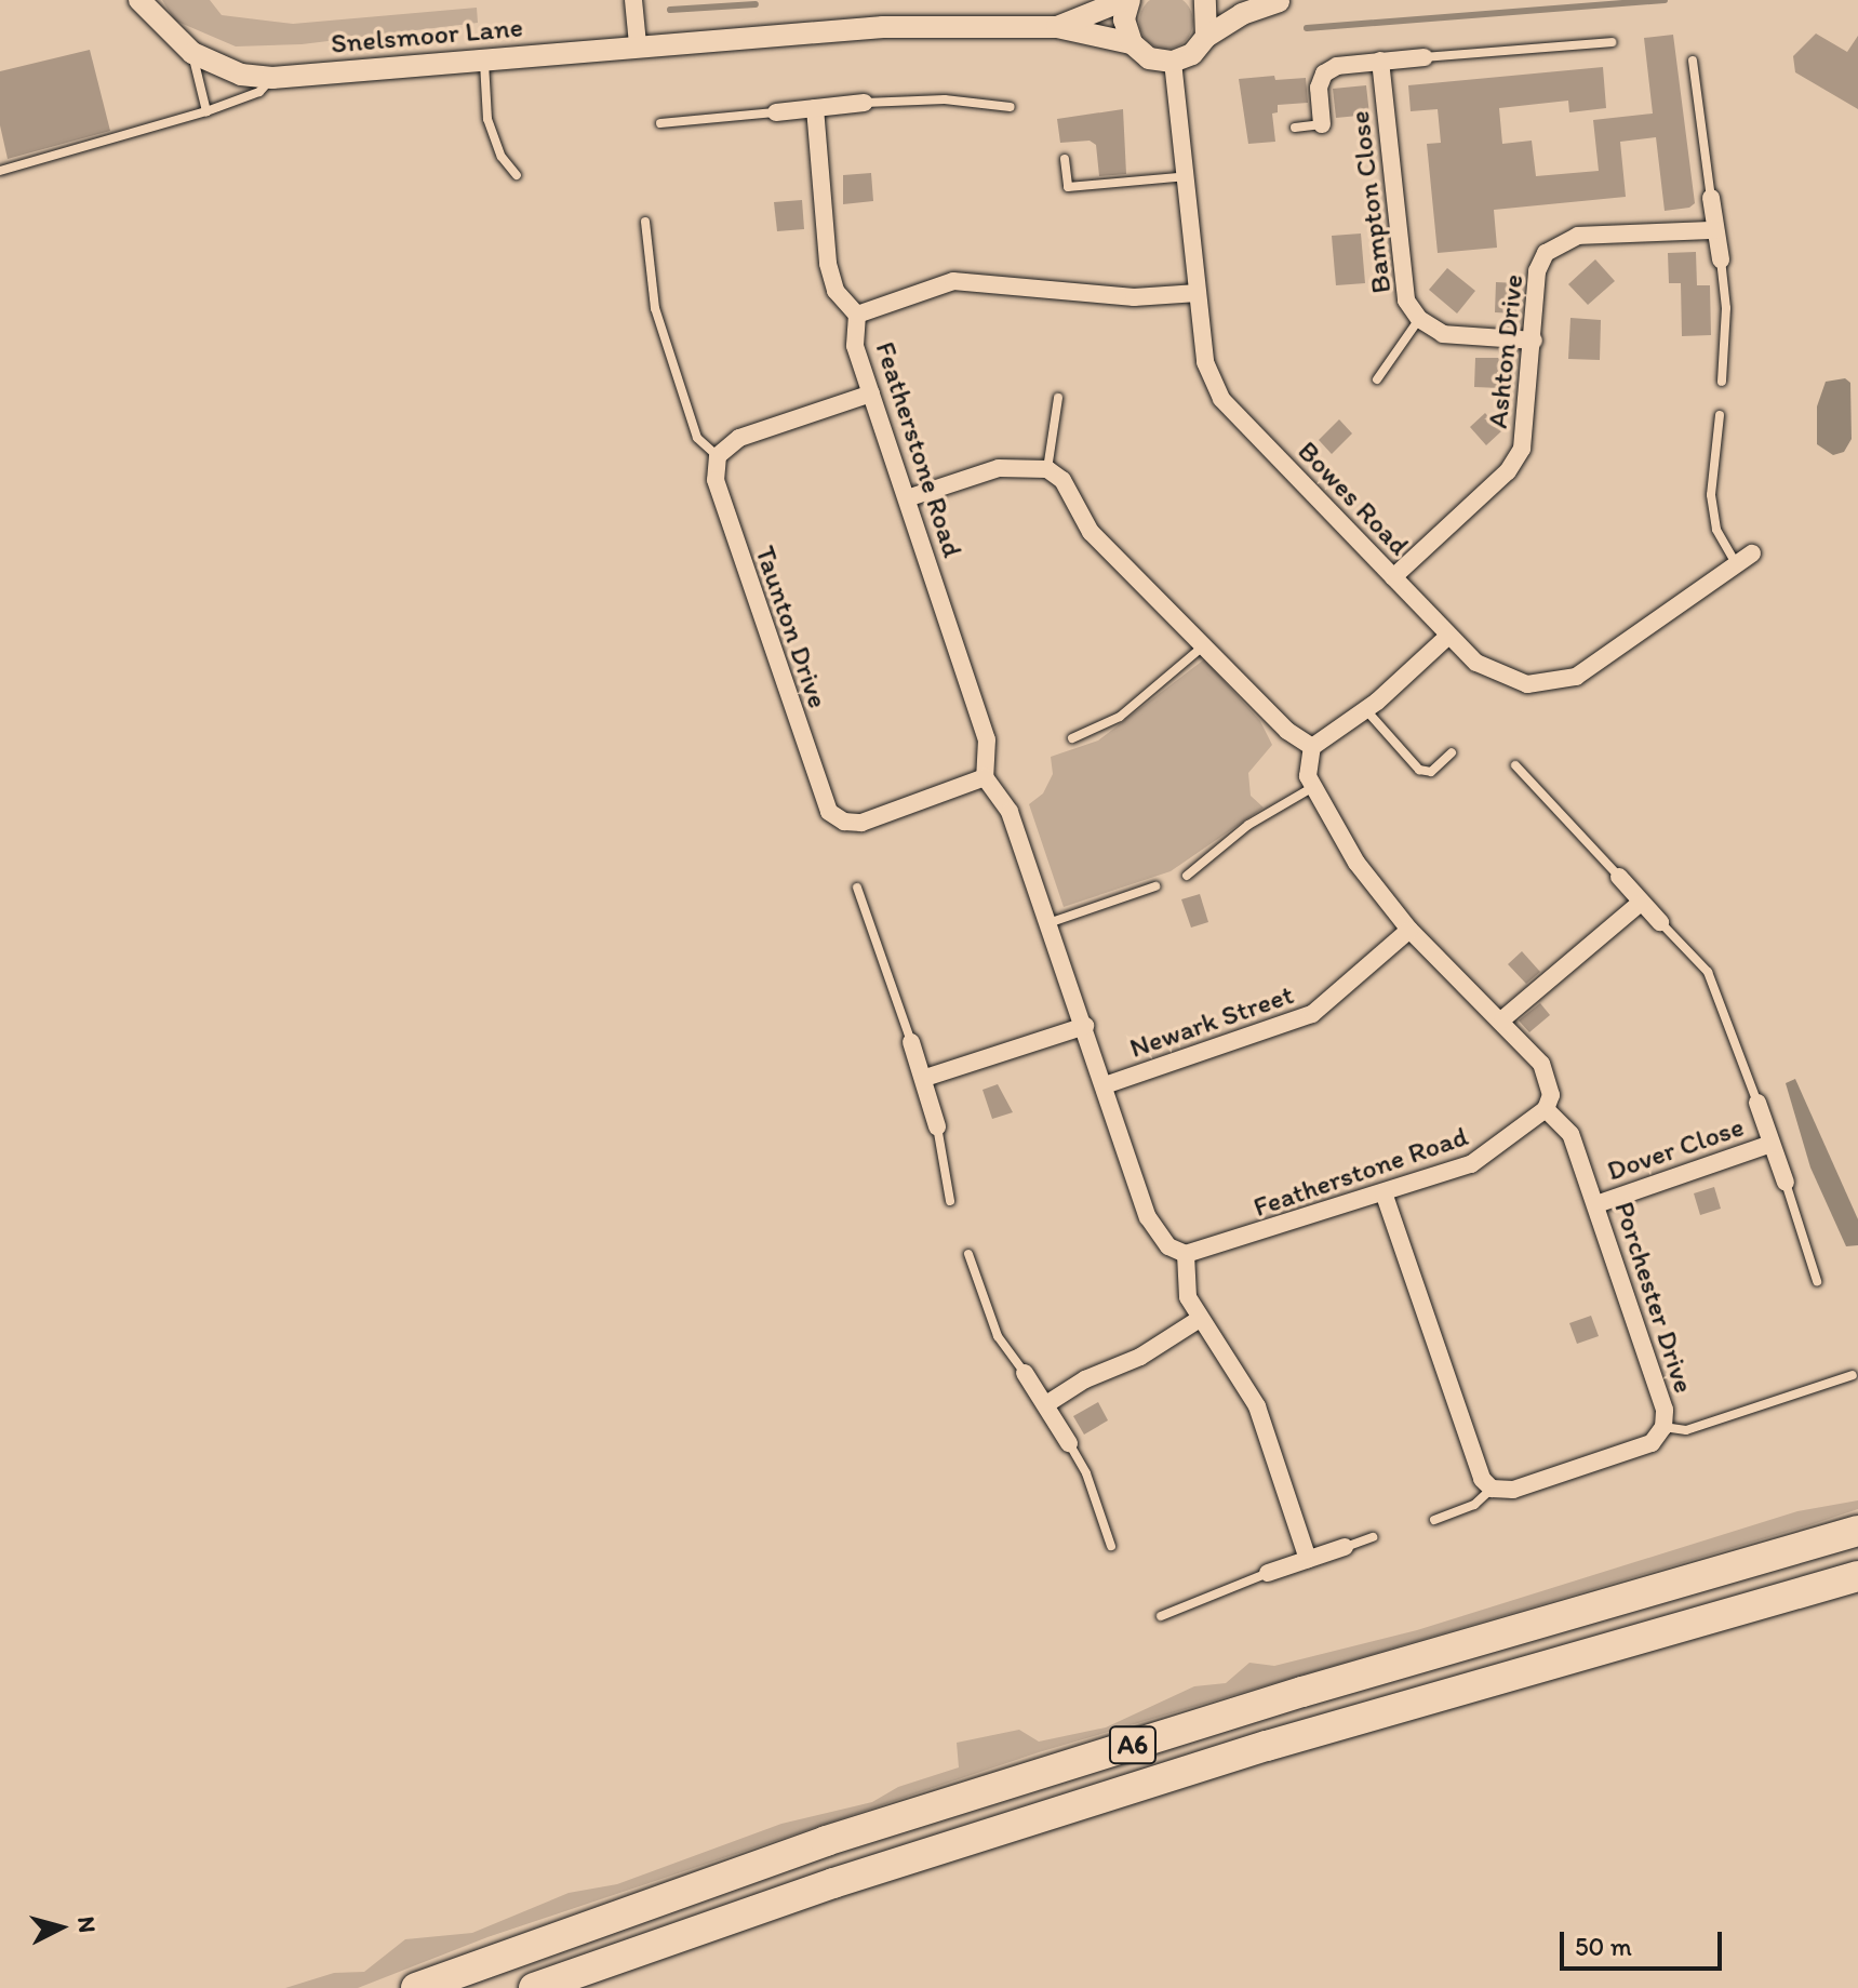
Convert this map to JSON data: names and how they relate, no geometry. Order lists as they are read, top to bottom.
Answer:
{
  "streets": {
    "highway": ["A6"],
    "street": [
      "Snelsmoor Lane",
      "Bampton Close",
      "Ashton Drive",
      "Featherstone Road",
      "Bowes Road",
      "Taunton Drive",
      "Newark Street",
      "Dover Close",
      "Porchester Drive"
    ]
  },
  "crossings": [
    ["Snelsmoor Lane", "Bowes Road"],
    ["Bampton Close", "Ashton Drive"],
    ["Ashton Drive", "Bowes Road"],
    ["Featherstone Road", "Bowes Road"],
    ["Featherstone Road", "Taunton Drive"],
    ["Featherstone Road", "Porchester Drive"],
    ["Dover Close", "Porchester Drive"]
  ],
  "scale_bar": "50 m",
  "north": "right"
}
